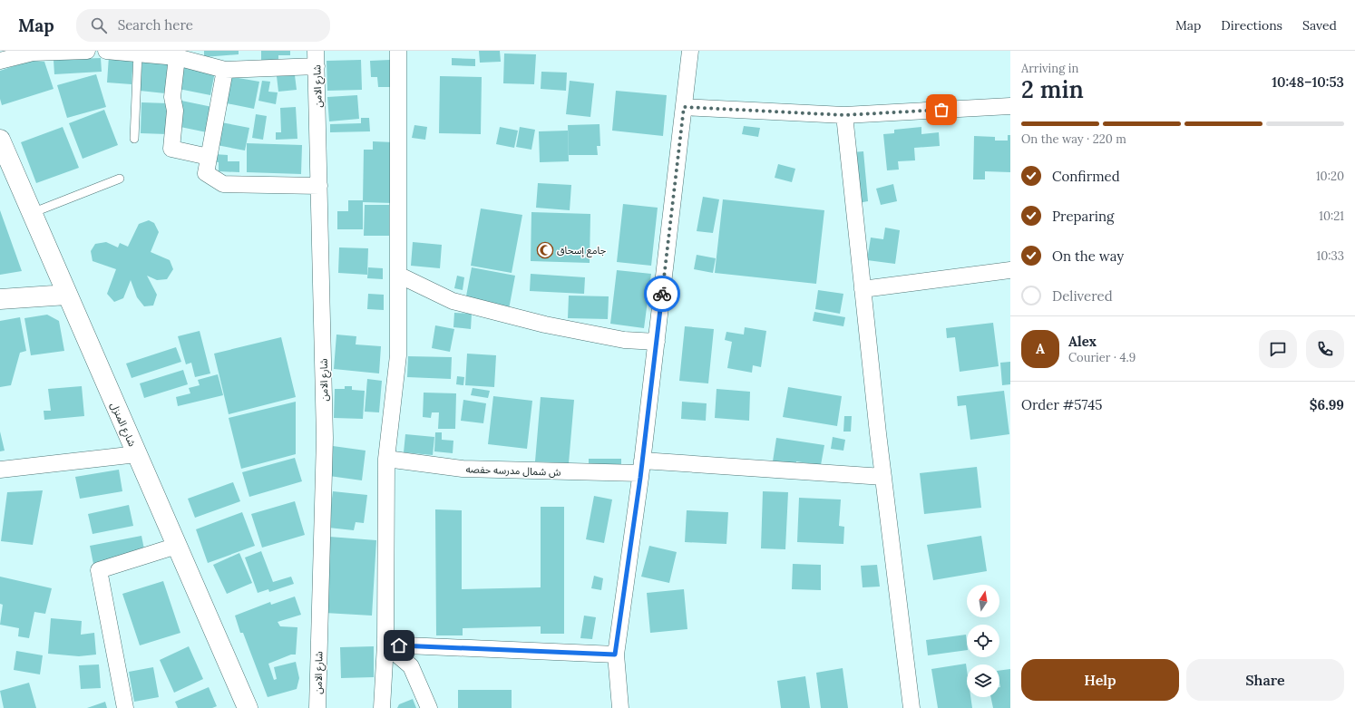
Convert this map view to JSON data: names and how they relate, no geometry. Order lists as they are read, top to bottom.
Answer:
{
  "streets": {
    "street": ["شارع الامن", "شارع المنزل", "ش شمال مدرسه حفصه"]
  },
  "places": {
    "mosque": ["جامع إسحاق"]
  },
  "north": "top",
  "page": {
    "header": "Map",
    "search": "Search here",
    "nav": ["Map", "Directions", "Saved"],
    "heading": ["2 min", "Arriving in", "10:48–10:53"],
    "panel": [
      "Alex",
      "Courier · 4.9",
      "Order #5745",
      "$6.99"
    ],
    "bar": "On the way · 220 m",
    "list": [
      ["Confirmed", "10:20"],
      ["Preparing", "10:21"],
      ["On the way", "10:33"],
      "Delivered"
    ],
    "round": "A",
    "buttons": ["Help", "Share"]
  }
}
